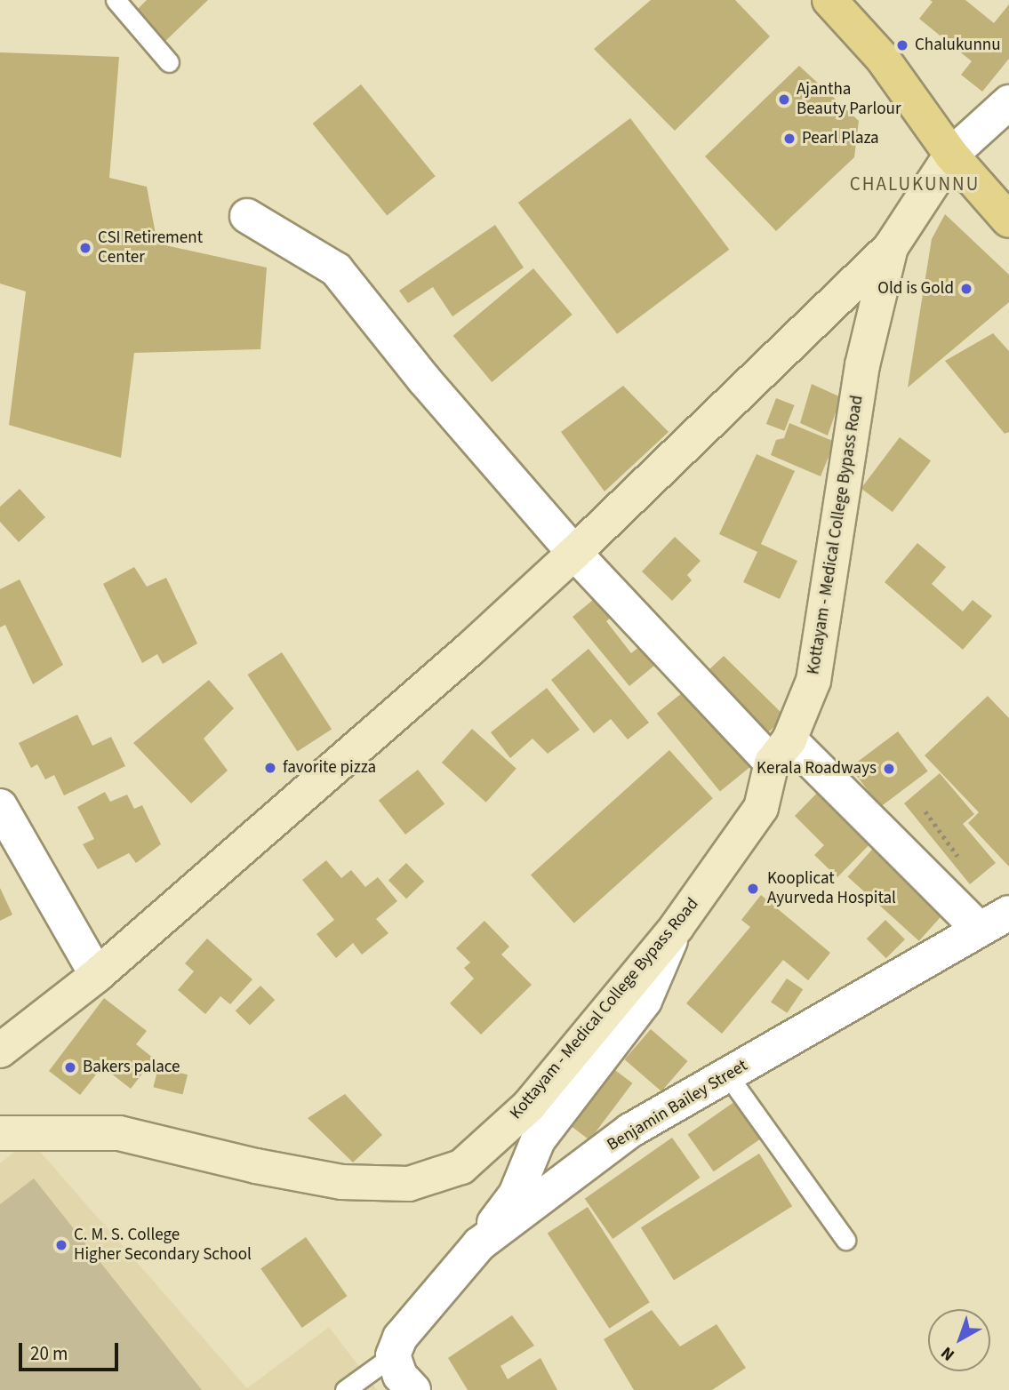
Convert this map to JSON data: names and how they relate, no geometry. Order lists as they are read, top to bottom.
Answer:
{
  "streets": {
    "main road": ["Kottayam - Medical College Bypass Road"],
    "street": ["Benjamin Bailey Street"]
  },
  "districts": ["CHALUKUNNU"],
  "places": [
    "Chalukunnu",
    "Ajantha Beauty Parlour",
    "Pearl Plaza",
    "CSI Retirement Center",
    "Old is Gold",
    "favorite pizza",
    "Kerala Roadways",
    "Kooplicat Ayurveda Hospital",
    "Bakers palace",
    "C. M. S. College Higher Secondary School"
  ],
  "scale_bar": "20 m",
  "north": "bottom left"
}
